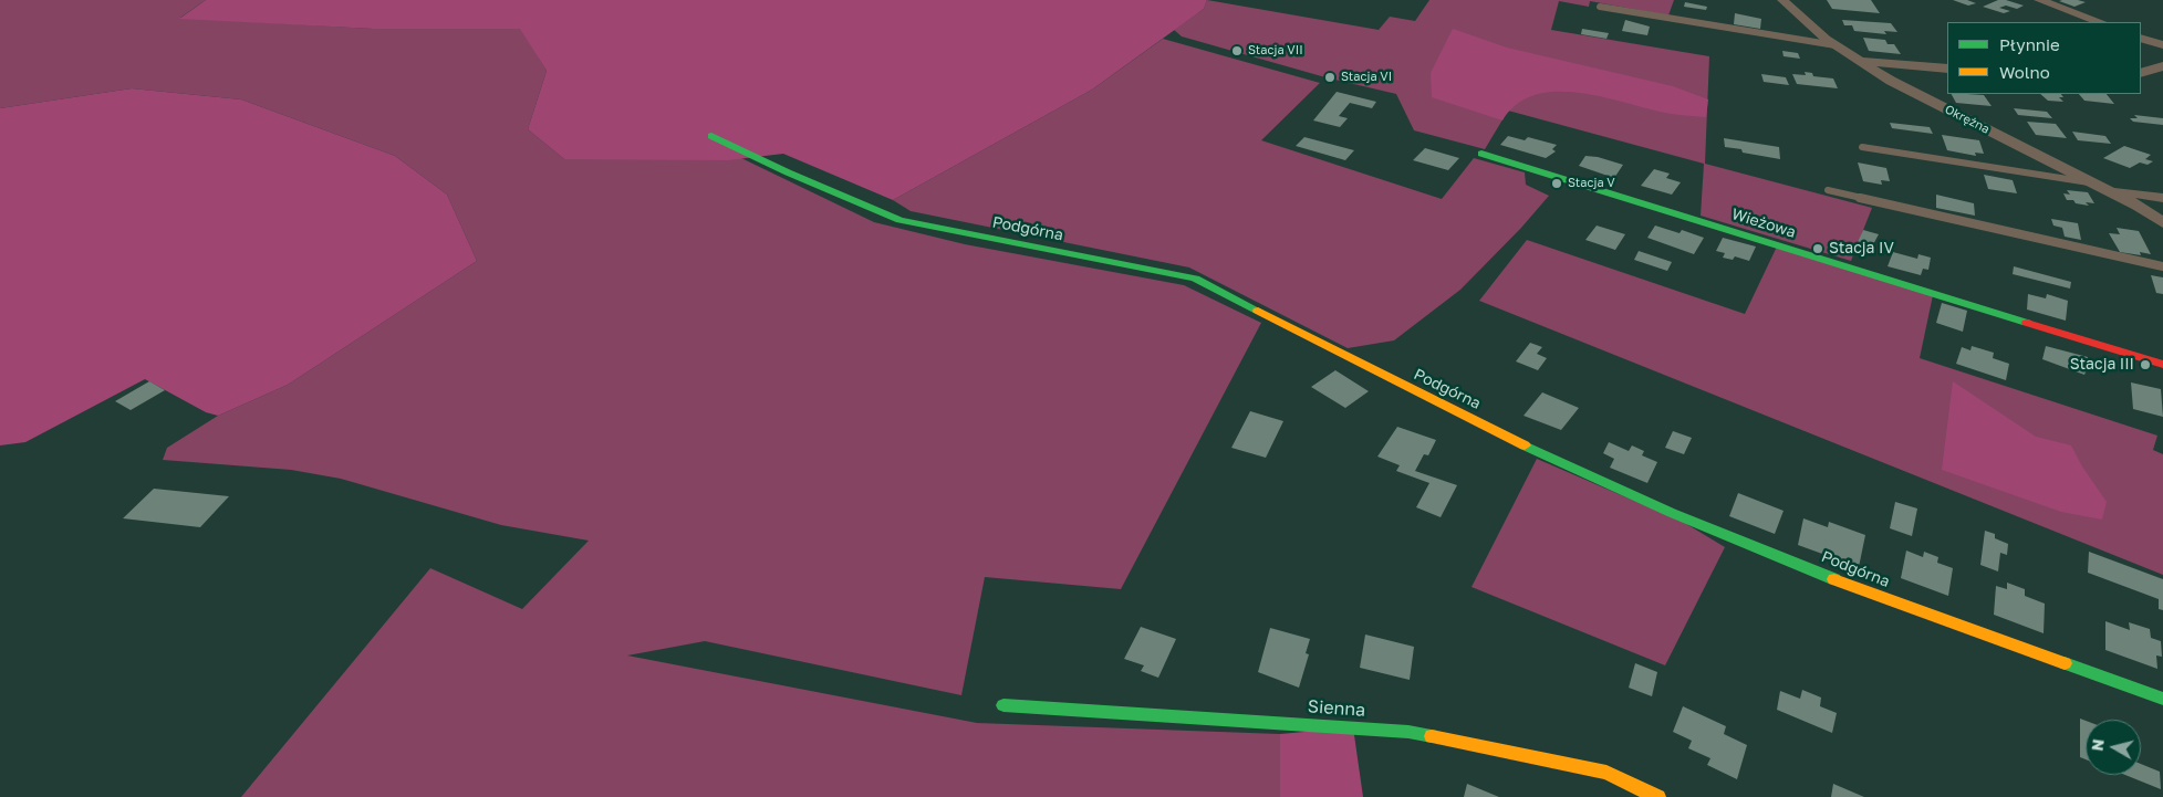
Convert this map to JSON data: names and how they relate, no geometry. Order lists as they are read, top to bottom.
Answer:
{
  "streets": {
    "street": [
      "Okrężna",
      "Wieżowa",
      "Podgórna",
      "Sienna"
    ]
  },
  "places": [
    "Stacja VII",
    "Stacja VI",
    "Stacja V",
    "Stacja IV",
    "Stacja III"
  ],
  "legend": ["Płynnie", "Wolno"],
  "north": "left"
}
